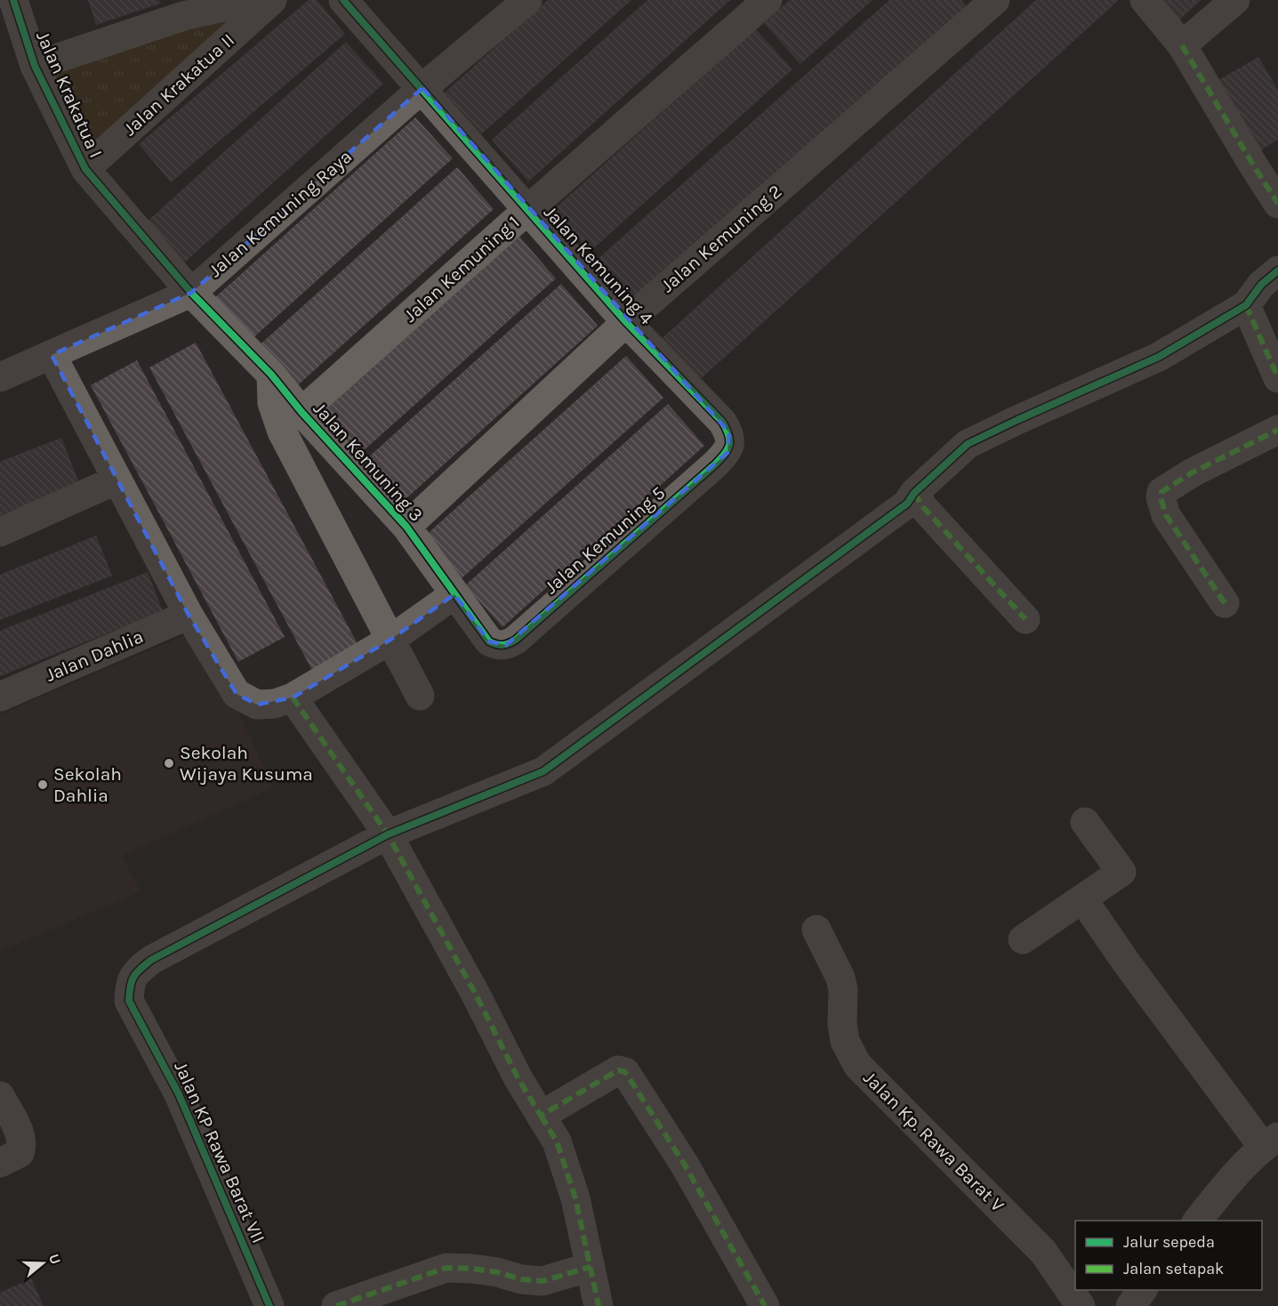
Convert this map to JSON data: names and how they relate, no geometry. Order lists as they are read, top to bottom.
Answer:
{
  "streets": {
    "street": [
      "Jalan Krakatua II",
      "Jalan Krakatua I",
      "Jalan Kemuning Raya",
      "Jalan Kemuning 2",
      "Jalan Kemuning 4",
      "Jalan Kemuning 1",
      "Jalan Kemuning 3",
      "Jalan Kemuning 5",
      "Jalan Dahlia",
      "Jalan Kp. Rawa Barat V",
      "Jalan KP Rawa Barat VII"
    ]
  },
  "crossings": [
    ["Jalan Krakatua II", "Jalan Krakatua I"],
    ["Jalan Krakatua I", "Jalan Kemuning Raya"],
    ["Jalan Krakatua I", "Jalan Kemuning 3"],
    ["Jalan Kemuning Raya", "Jalan Kemuning 4"],
    ["Jalan Kemuning Raya", "Jalan Kemuning 3"],
    ["Jalan Kemuning 2", "Jalan Kemuning 4"],
    ["Jalan Kemuning 2", "Jalan Kemuning 3"],
    ["Jalan Kemuning 4", "Jalan Kemuning 1"],
    ["Jalan Kemuning 4", "Jalan Kemuning 5"],
    ["Jalan Kemuning 1", "Jalan Kemuning 3"],
    ["Jalan Kemuning 3", "Jalan Kemuning 5"]
  ],
  "places": ["Sekolah Wijaya Kusuma", "Sekolah Dahlia"],
  "legend": ["Jalur sepeda", "Jalan setapak"],
  "north": "right"
}
